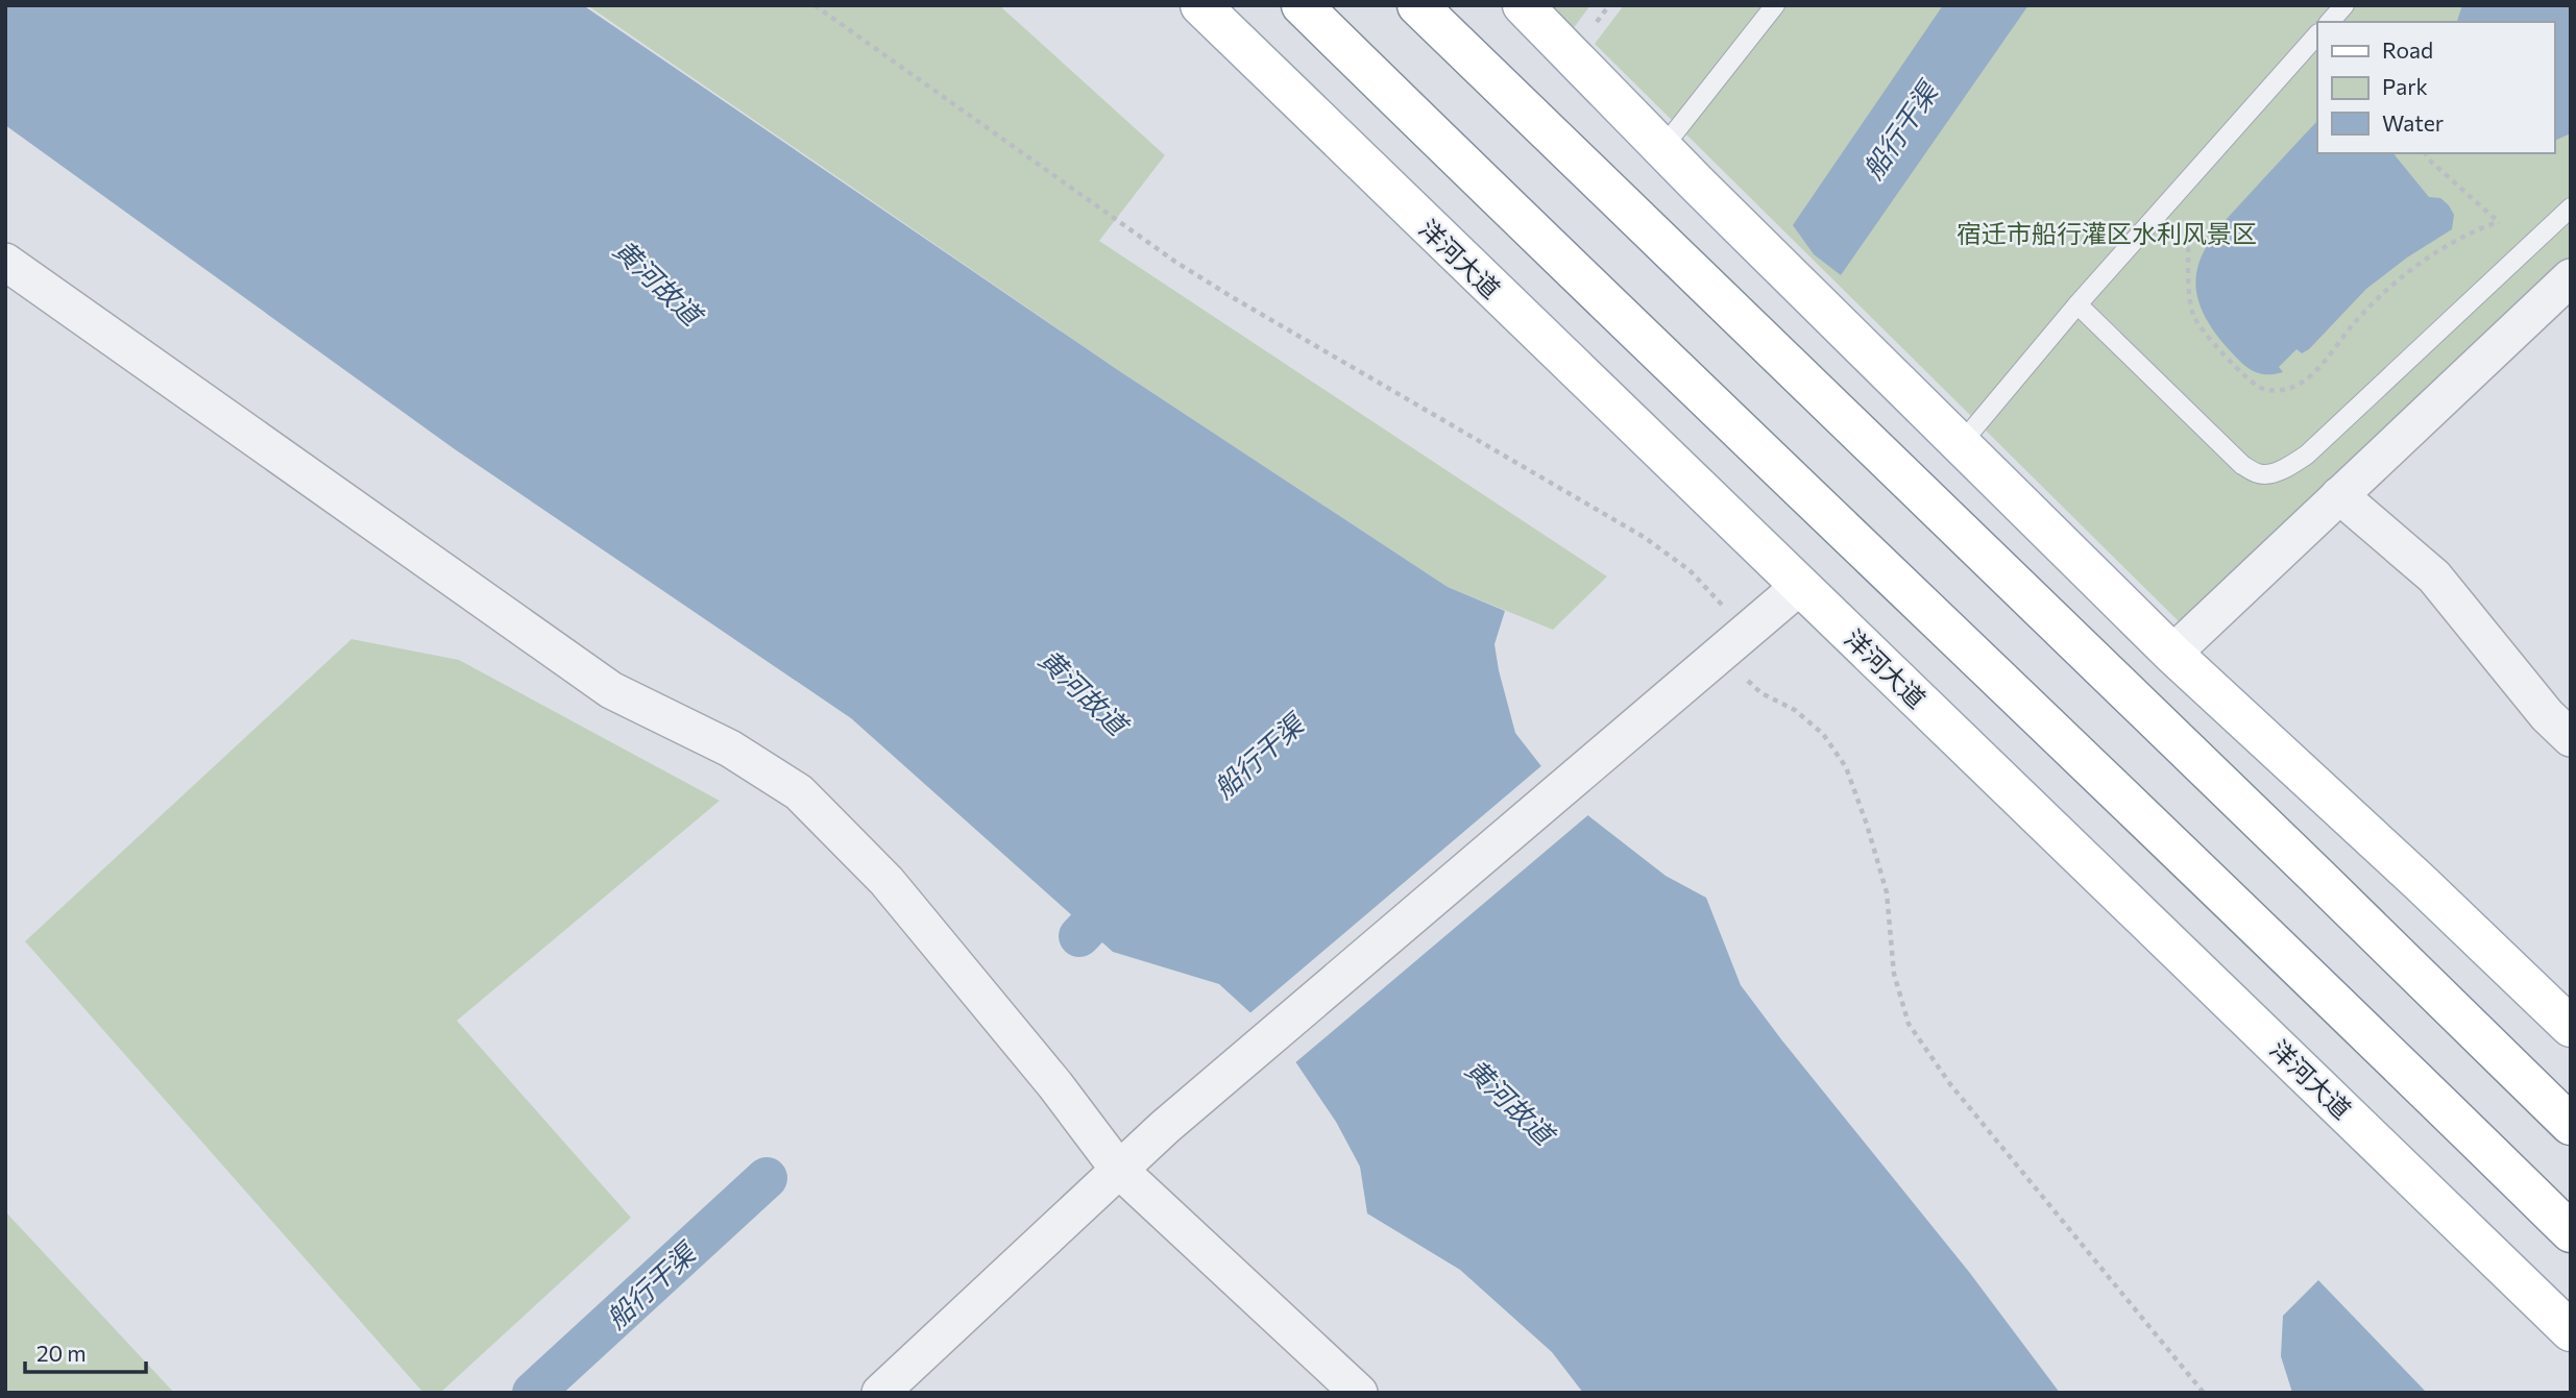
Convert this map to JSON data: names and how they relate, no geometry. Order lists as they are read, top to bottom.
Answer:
{
  "streets": {
    "main road": ["洋河大道"]
  },
  "water": ["船行干渠", "黄河故道"],
  "parks": ["宿迁市船行灌区水利风景区"],
  "legend": ["Road", "Park", "Water"],
  "scale_bar": "20 m"
}
